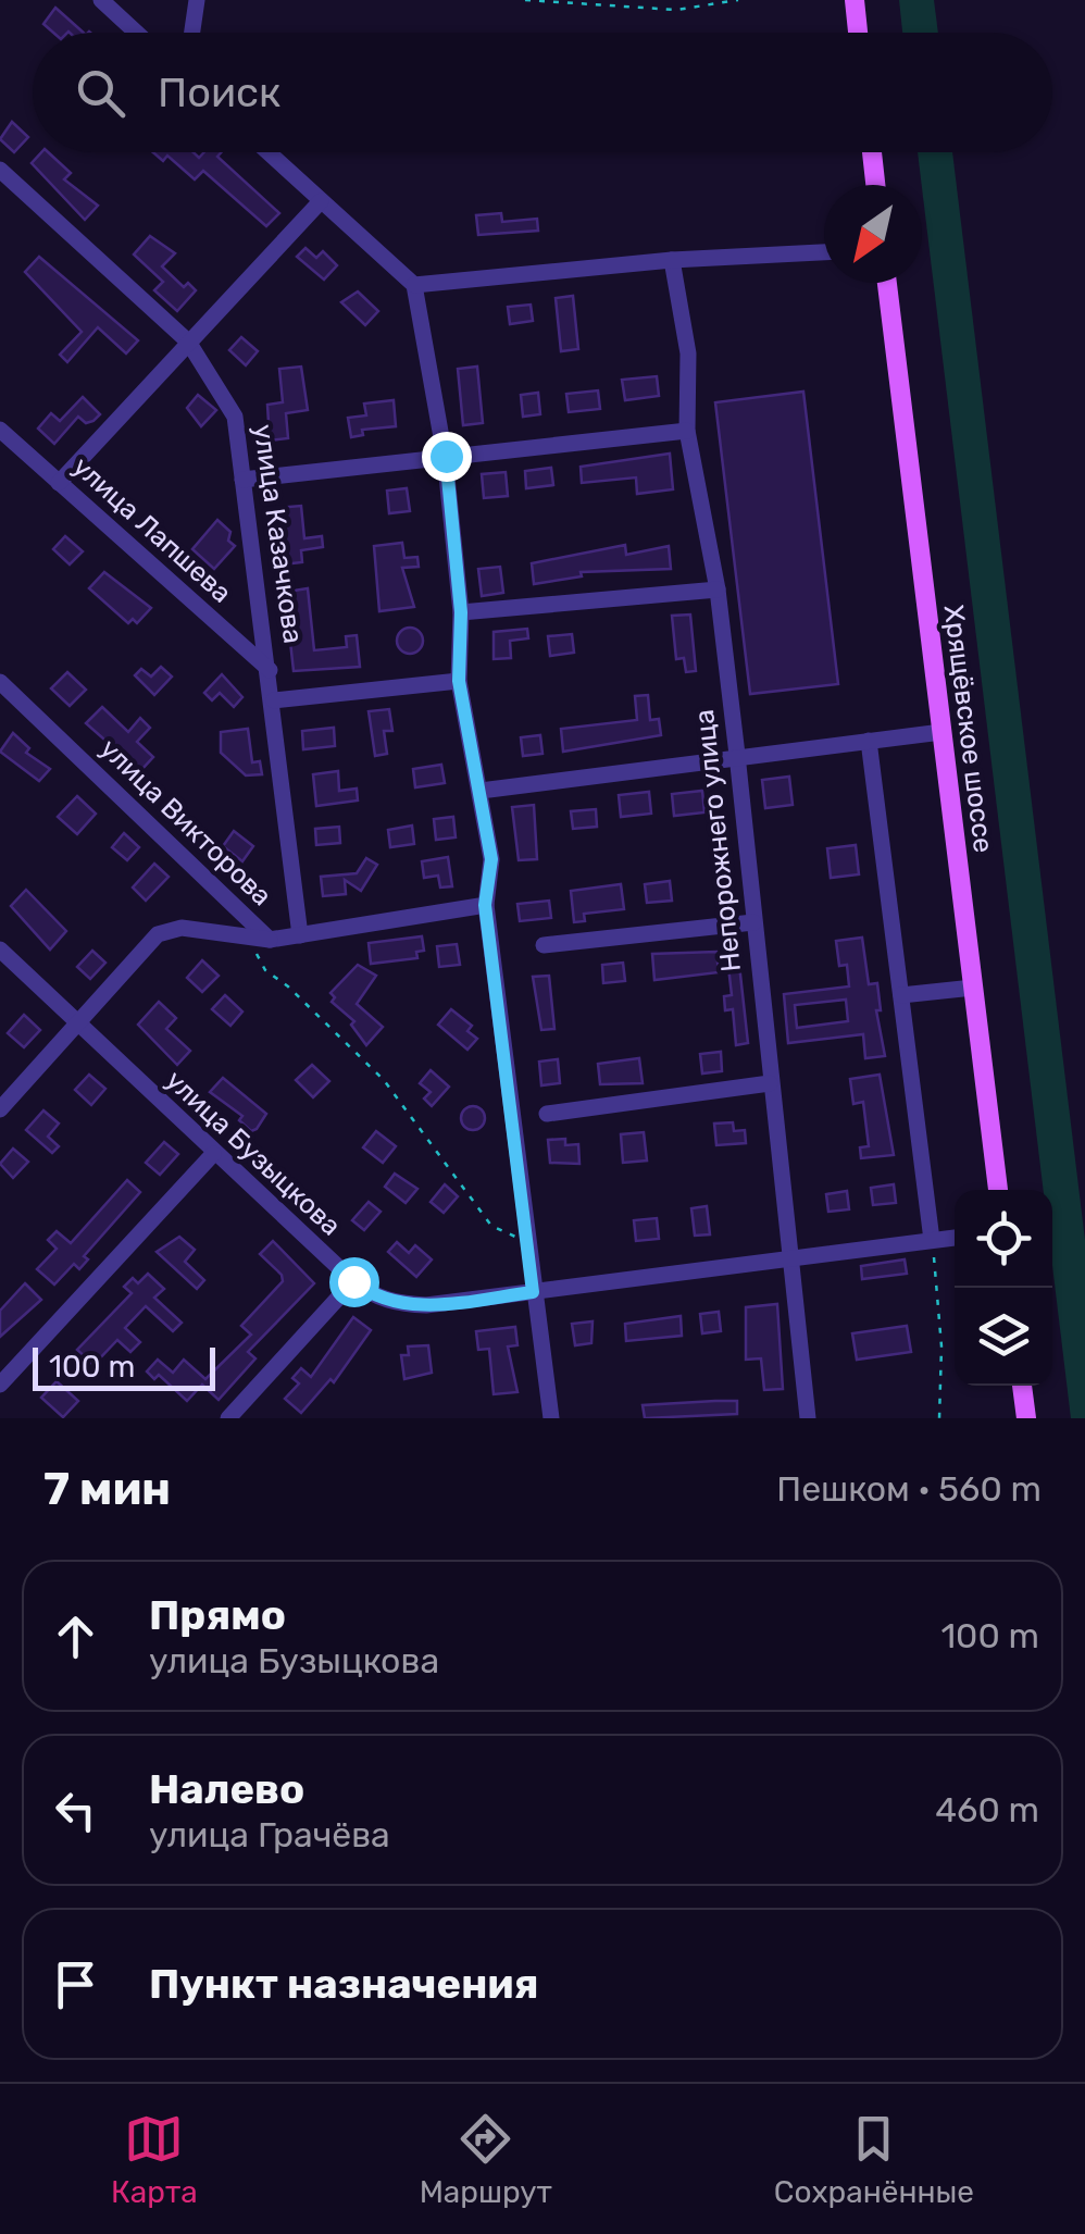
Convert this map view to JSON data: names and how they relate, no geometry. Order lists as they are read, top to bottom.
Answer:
{
  "streets": {
    "main road": ["Хрящёвское шоссе"],
    "street": [
      "улица Лапшева",
      "улица Казачкова",
      "улица Викторова",
      "Непорожнего улица",
      "улица Бузыцкова"
    ]
  },
  "crossings": [
    ["улица Лапшева", "улица Казачкова"],
    ["улица Казачкова", "улица Викторова"],
    ["Непорожнего улица", "улица Бузыцкова"]
  ],
  "scale_bar": "100 m",
  "north": "bottom left",
  "page": {
    "search": "Поиск",
    "scale": "100 m",
    "heading": ["7 мин", "Пешком · 560 m"],
    "list": [
      ["Прямо", "улица Бузыцкова", "100 m"],
      ["Налево", "улица Грачёва", "460 m"],
      "Пункт назначения"
    ],
    "nav": ["Карта", "Маршрут", "Сохранённые"]
  }
}
